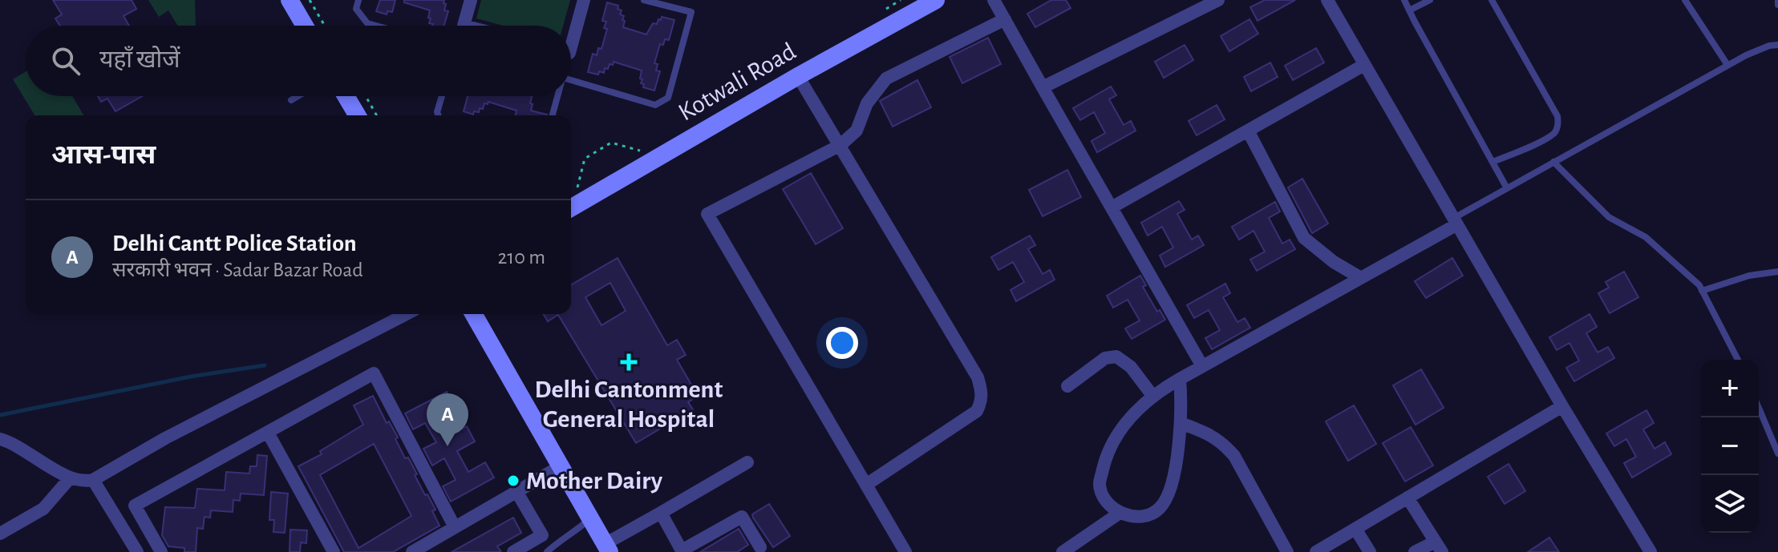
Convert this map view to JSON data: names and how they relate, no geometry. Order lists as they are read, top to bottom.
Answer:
{
  "streets": {
    "street": ["Kotwali Road"]
  },
  "places": {
    "health": ["Delhi Cantonment General Hospital"],
    "other": ["Mother Dairy"]
  },
  "page": {
    "search": "यहाँ खोजें",
    "heading": "आस-पास",
    "list": [
      {
        "mark": "A",
        "name": "Delhi Cantt Police Station",
        "note": "सरकारी भवन · Sadar Bazar Road",
        "value": "210 m"
      }
    ],
    "map_buttons": ["+", "−"],
    "pins": "A"
  }
}
